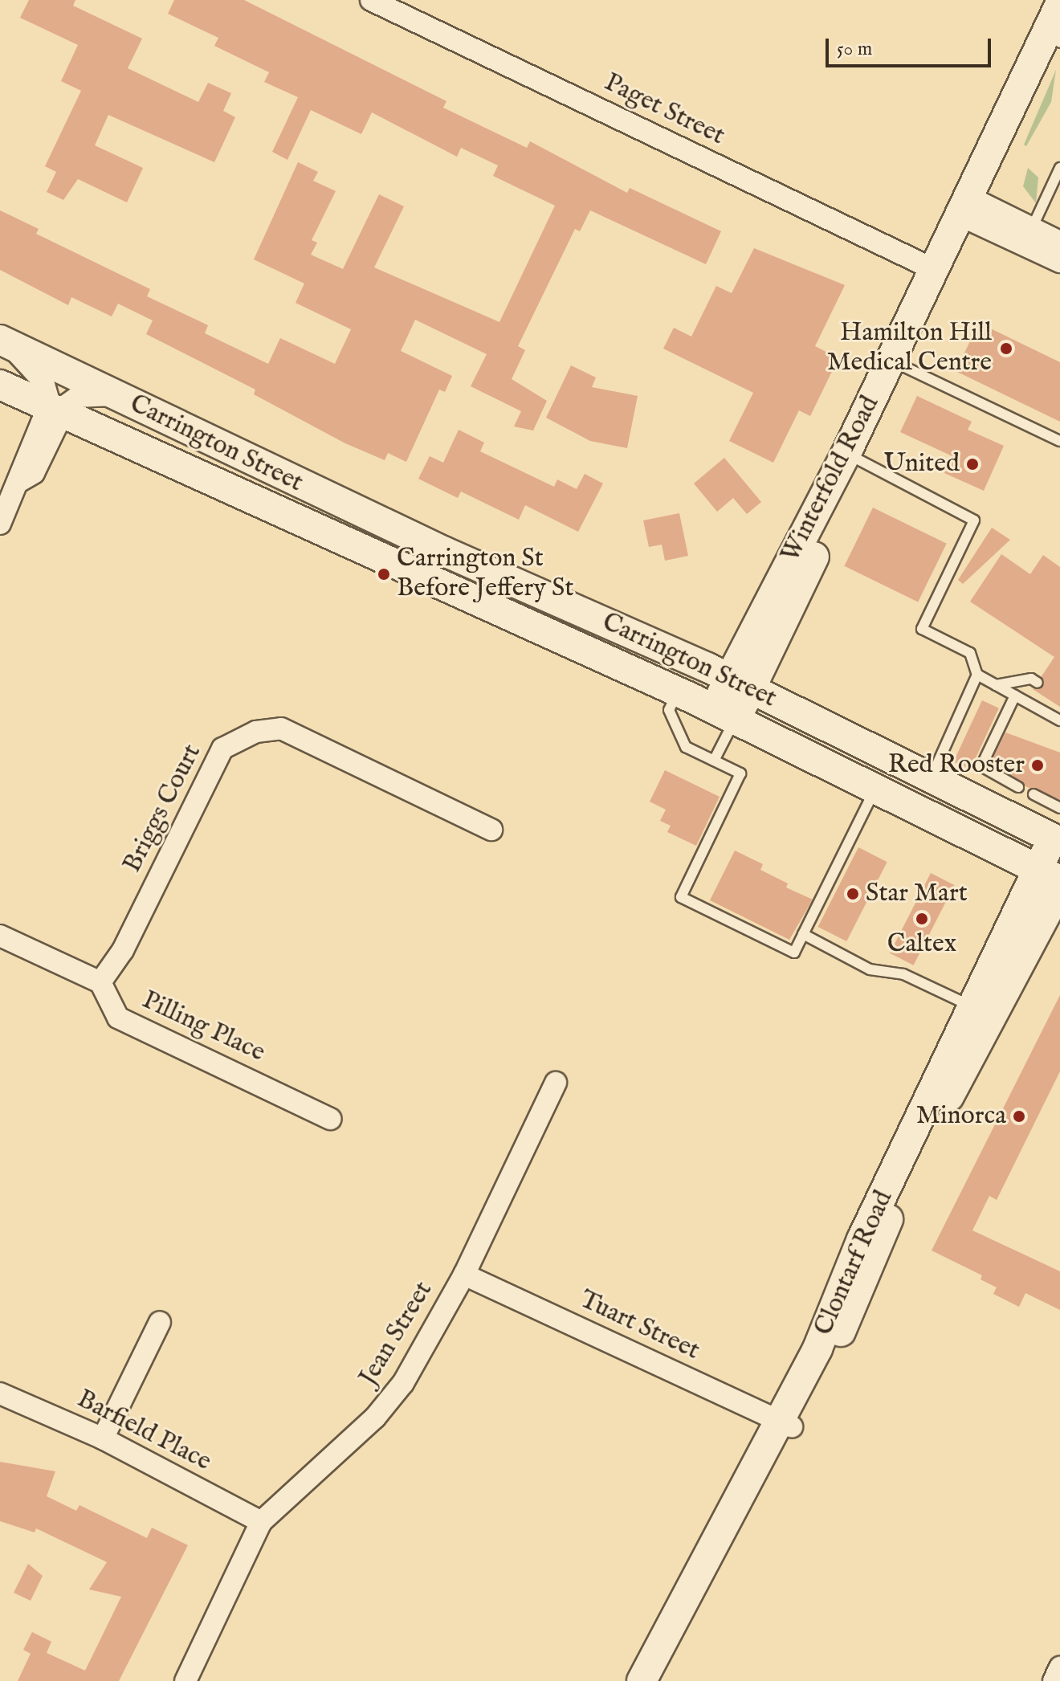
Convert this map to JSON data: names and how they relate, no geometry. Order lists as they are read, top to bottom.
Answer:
{
  "streets": {
    "main road": ["Carrington Street", "Winterfold Road", "Clontarf Road"],
    "street": [
      "Paget Street",
      "Briggs Court",
      "Pilling Place",
      "Tuart Street",
      "Jean Street",
      "Barfield Place"
    ]
  },
  "crossings": [
    ["Paget Street", "Winterfold Road"],
    ["Carrington Street", "Winterfold Road"],
    ["Carrington Street", "Clontarf Road"],
    ["Briggs Court", "Pilling Place"],
    ["Clontarf Road", "Tuart Street"],
    ["Tuart Street", "Jean Street"],
    ["Jean Street", "Barfield Place"]
  ],
  "places": [
    "Hamilton Hill Medical Centre",
    "United",
    "Carrington St Before Jeffery St",
    "Red Rooster",
    "Star Mart",
    "Caltex",
    "Minorca"
  ],
  "scale_bar": "50 m"
}
